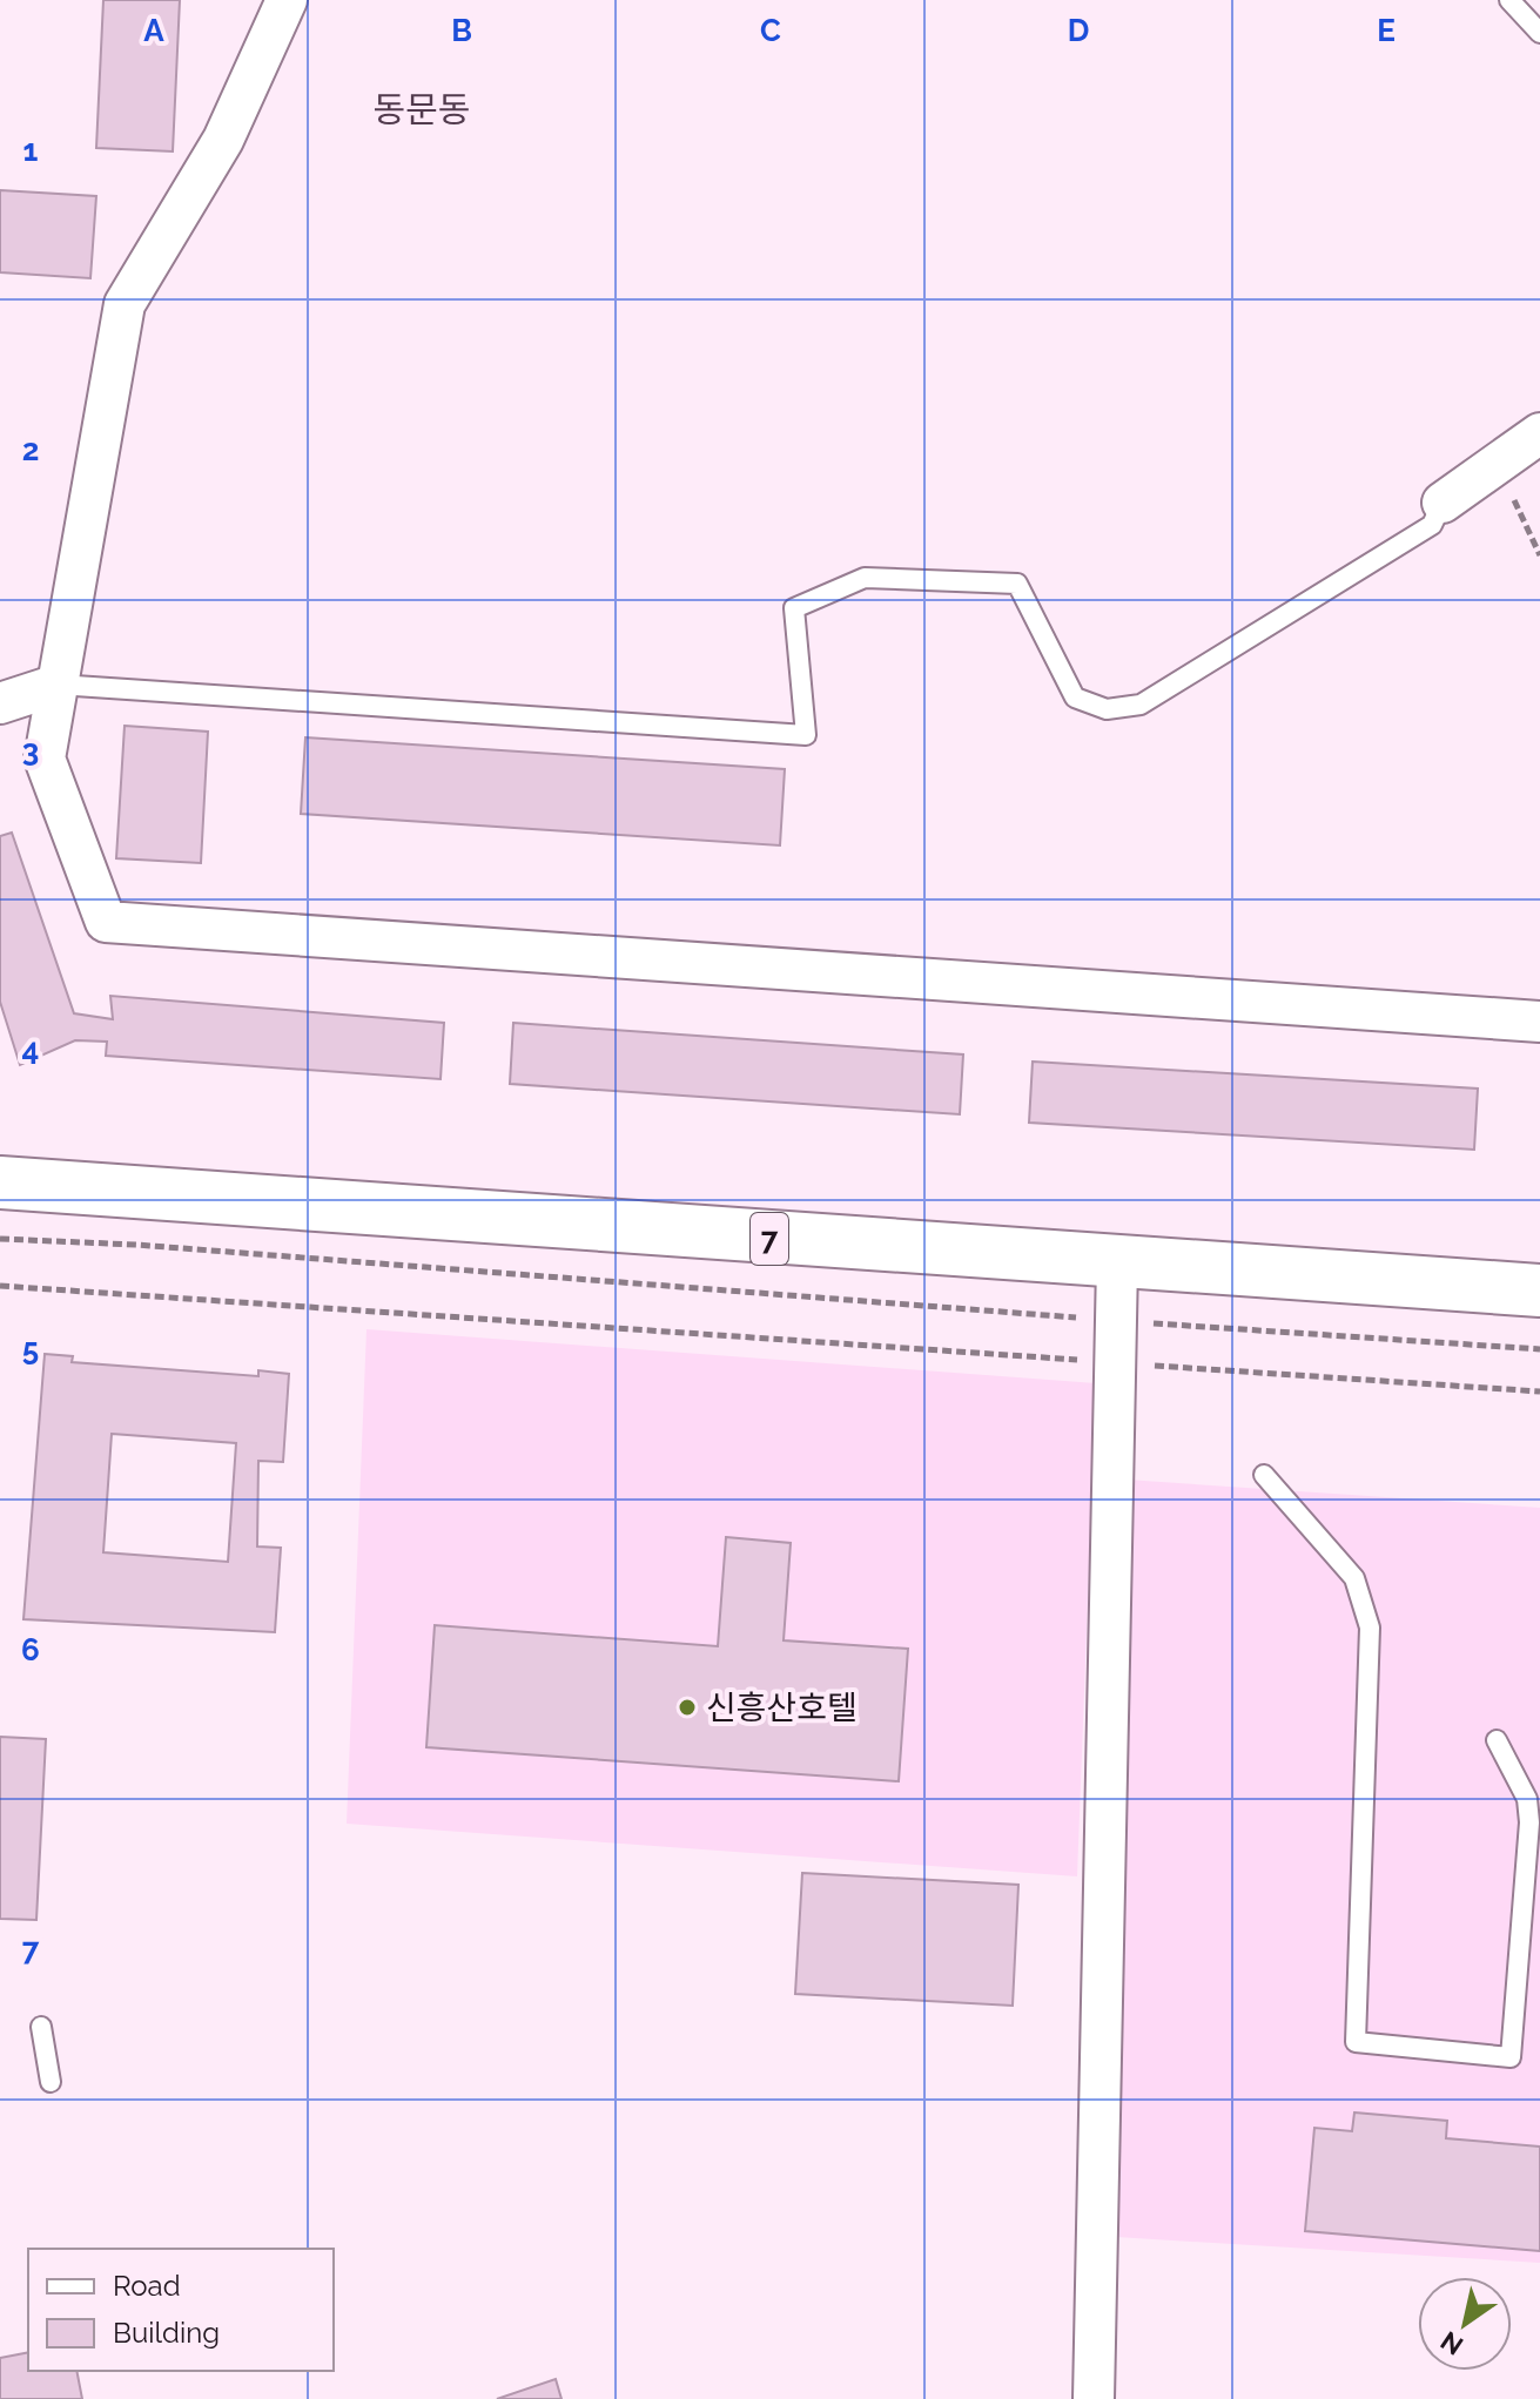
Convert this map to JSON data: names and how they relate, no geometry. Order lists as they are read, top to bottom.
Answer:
{
  "streets": {
    "highway": ["7"]
  },
  "districts": ["동문동"],
  "places": ["신흥산호텔"],
  "legend": ["Road", "Building"],
  "north": "bottom left",
  "grid": {
    "columns": [
      "A",
      "B",
      "C",
      "D",
      "E"
    ],
    "rows": [
      "1",
      "2",
      "3",
      "4",
      "5",
      "6",
      "7"
    ]
  }
}
